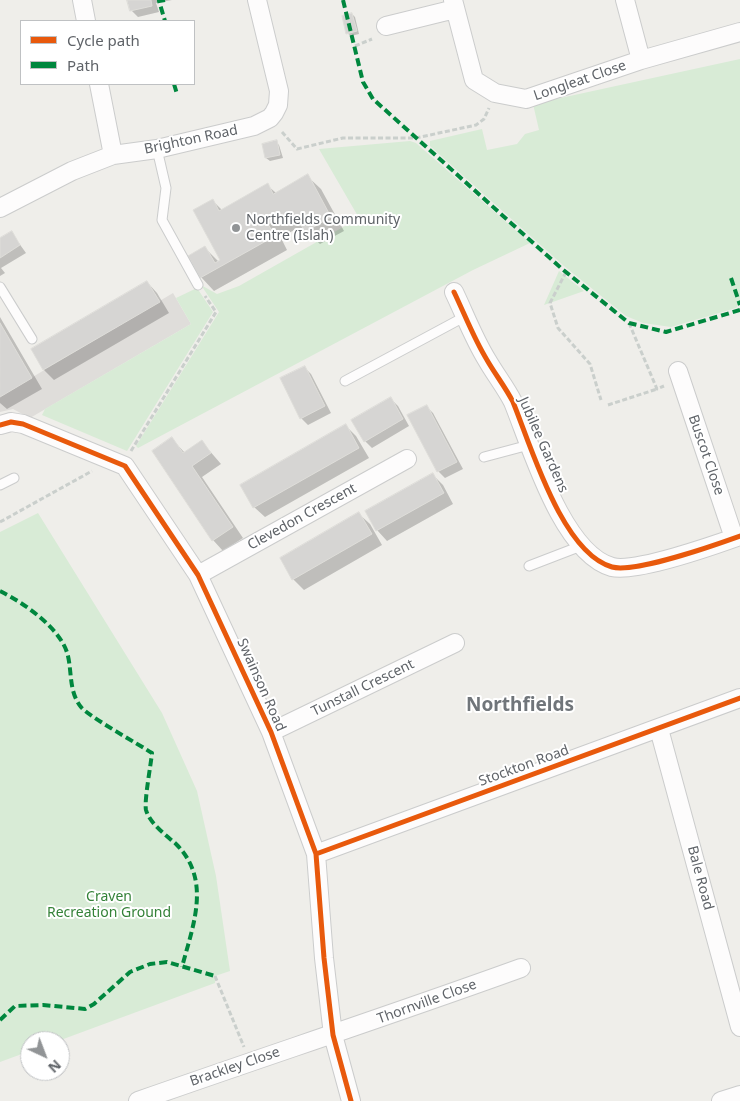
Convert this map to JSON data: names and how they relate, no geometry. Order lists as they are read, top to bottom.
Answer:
{
  "streets": {
    "street": [
      "Longleat Close",
      "Brighton Road",
      "Jubilee Gardens",
      "Buscot Close",
      "Clevedon Crescent",
      "Swainson Road",
      "Tunstall Crescent",
      "Stockton Road",
      "Bale Road",
      "Thornville Close",
      "Brackley Close"
    ]
  },
  "crossings": [
    ["Jubilee Gardens", "Buscot Close"],
    ["Clevedon Crescent", "Swainson Road"],
    ["Swainson Road", "Tunstall Crescent"],
    ["Swainson Road", "Stockton Road"],
    ["Swainson Road", "Thornville Close"],
    ["Swainson Road", "Brackley Close"],
    ["Stockton Road", "Bale Road"],
    ["Thornville Close", "Brackley Close"]
  ],
  "districts": ["Northfields"],
  "parks": ["Craven Recreation Ground"],
  "places": ["Northfields Community Centre (Islah)"],
  "legend": ["Cycle path", "Path"],
  "north": "bottom right"
}
